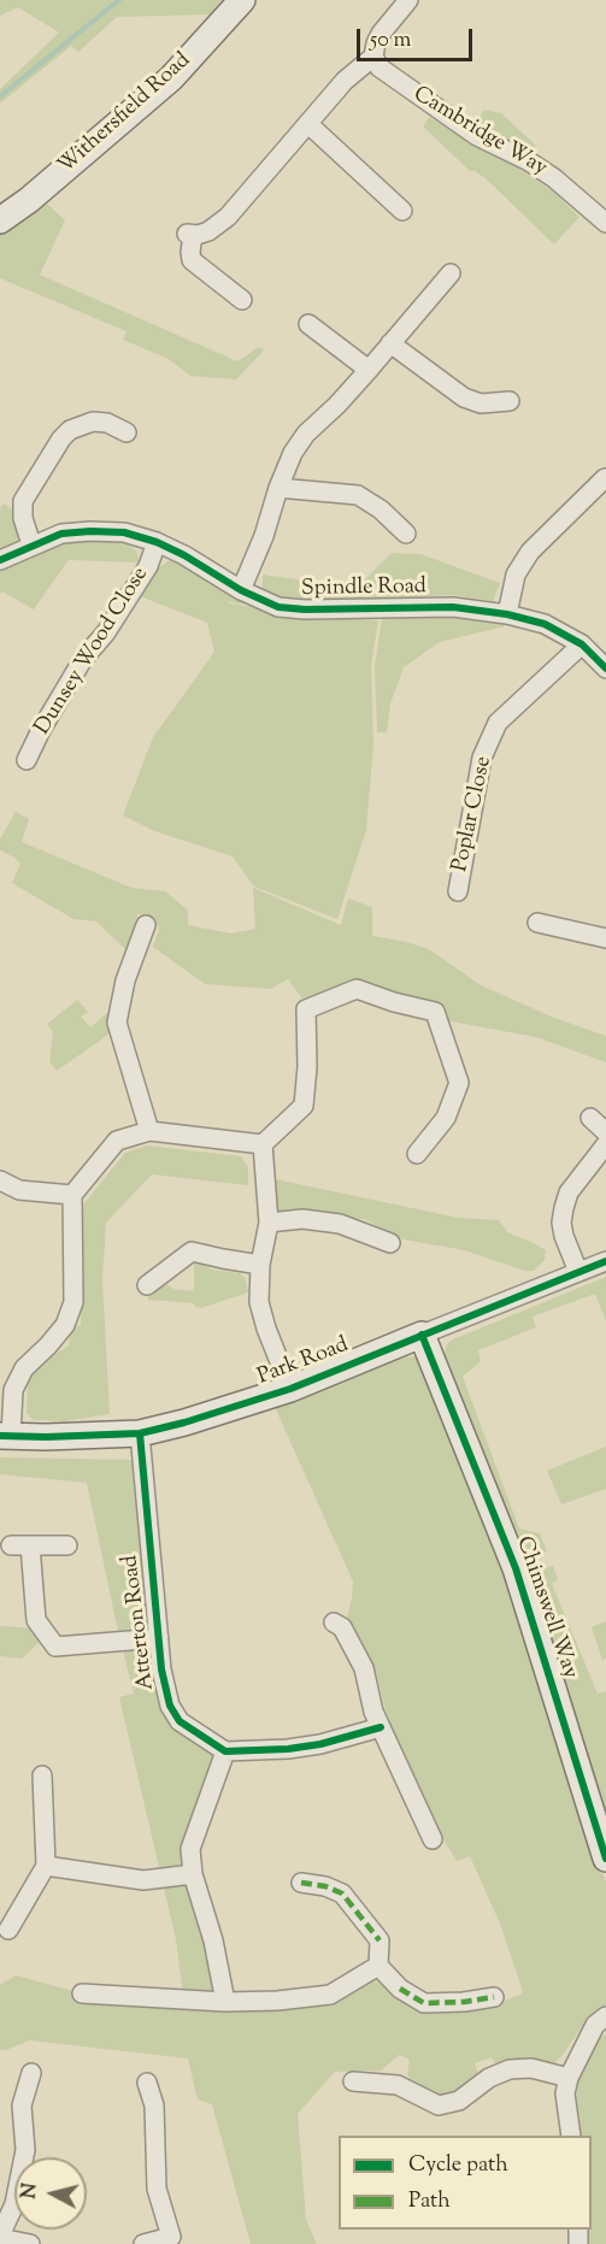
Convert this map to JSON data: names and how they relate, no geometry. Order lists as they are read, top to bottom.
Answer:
{
  "streets": {
    "street": [
      "Withersfield Road",
      "Cambridge Way",
      "Spindle Road",
      "Dunsey Wood Close",
      "Poplar Close",
      "Park Road",
      "Chimswell Way",
      "Atterton Road"
    ]
  },
  "crossings": [
    ["Spindle Road", "Dunsey Wood Close"],
    ["Spindle Road", "Poplar Close"],
    ["Park Road", "Chimswell Way"],
    ["Park Road", "Atterton Road"]
  ],
  "legend": ["Cycle path", "Path"],
  "scale_bar": "50 m",
  "north": "left"
}
